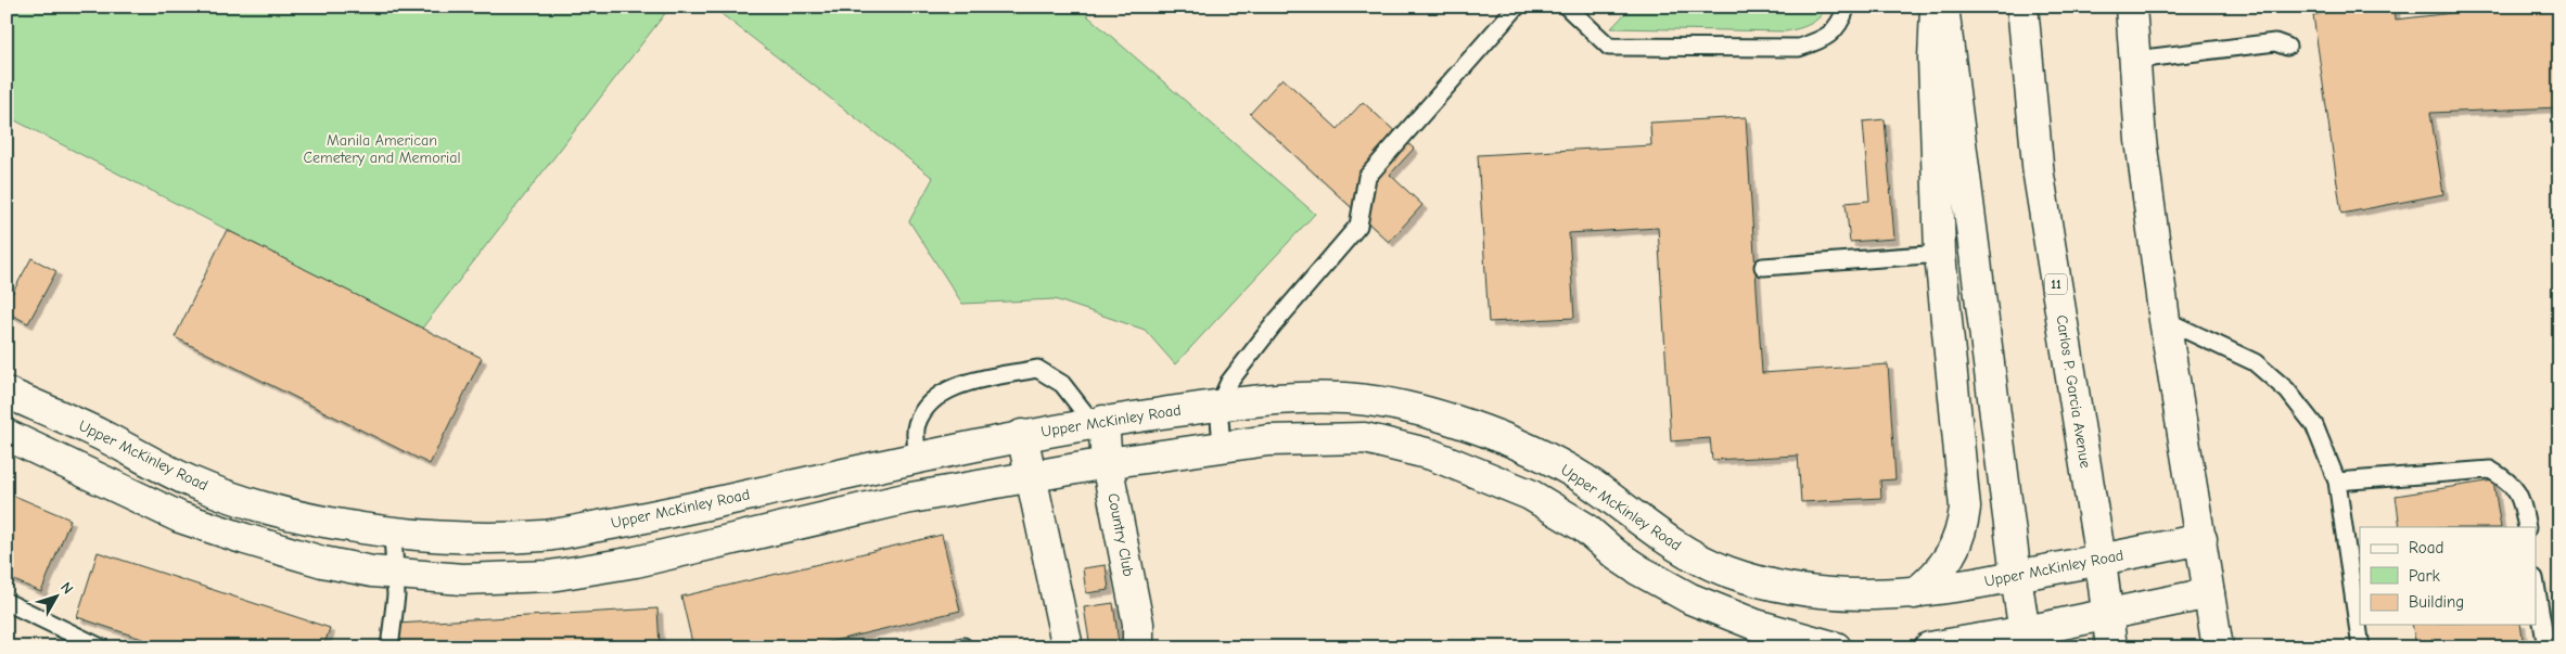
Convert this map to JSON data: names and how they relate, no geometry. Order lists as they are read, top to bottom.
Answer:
{
  "streets": {
    "main road": [
      "11",
      "Carlos P. Garcia Avenue",
      "Upper McKinley Road",
      "Country Club"
    ]
  },
  "crossings": [
    ["Carlos P. Garcia Avenue", "Upper McKinley Road"],
    ["Upper McKinley Road", "Country Club"]
  ],
  "parks": ["Manila American Cemetery and Memorial"],
  "legend": ["Road", "Park", "Building"],
  "north": "top right"
}
